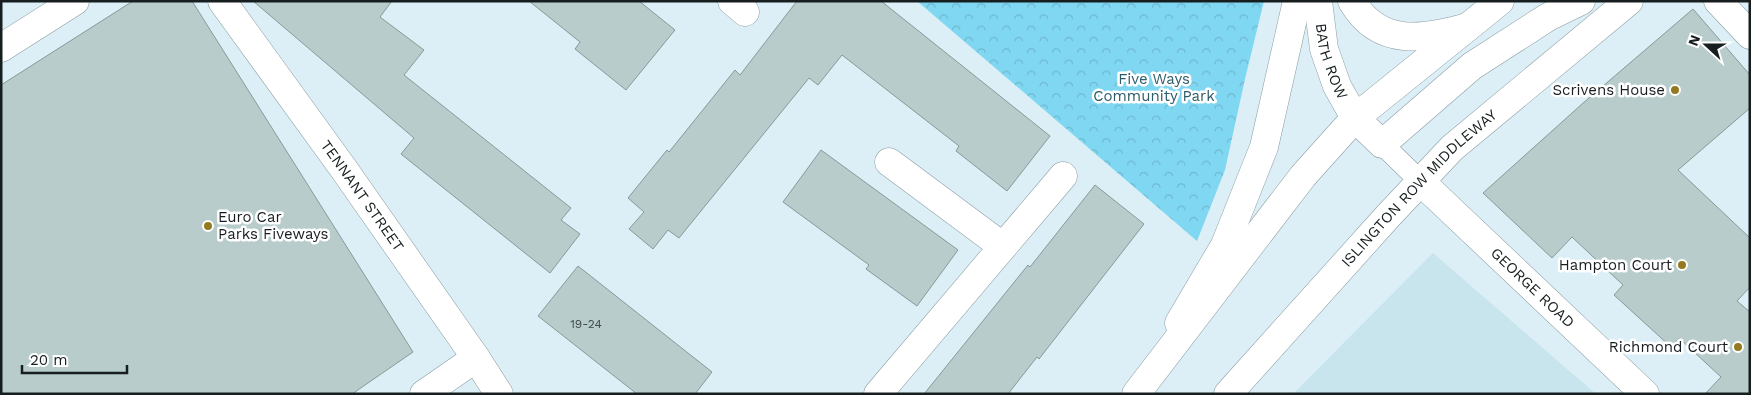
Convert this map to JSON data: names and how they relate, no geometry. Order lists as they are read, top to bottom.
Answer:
{
  "streets": {
    "main road": [
      "BATH ROW",
      "ISLINGTON ROW MIDDLEWAY",
      "TENNANT STREET",
      "GEORGE ROAD"
    ]
  },
  "crossings": [
    ["ISLINGTON ROW MIDDLEWAY", "GEORGE ROAD"]
  ],
  "parks": ["Five Ways Community Park"],
  "places": [
    "Scrivens House",
    "Euro Car Parks Fiveways",
    "Hampton Court",
    "Richmond Court"
  ],
  "house_numbers": ["19-24"],
  "scale_bar": "20 m",
  "north": "left"
}
